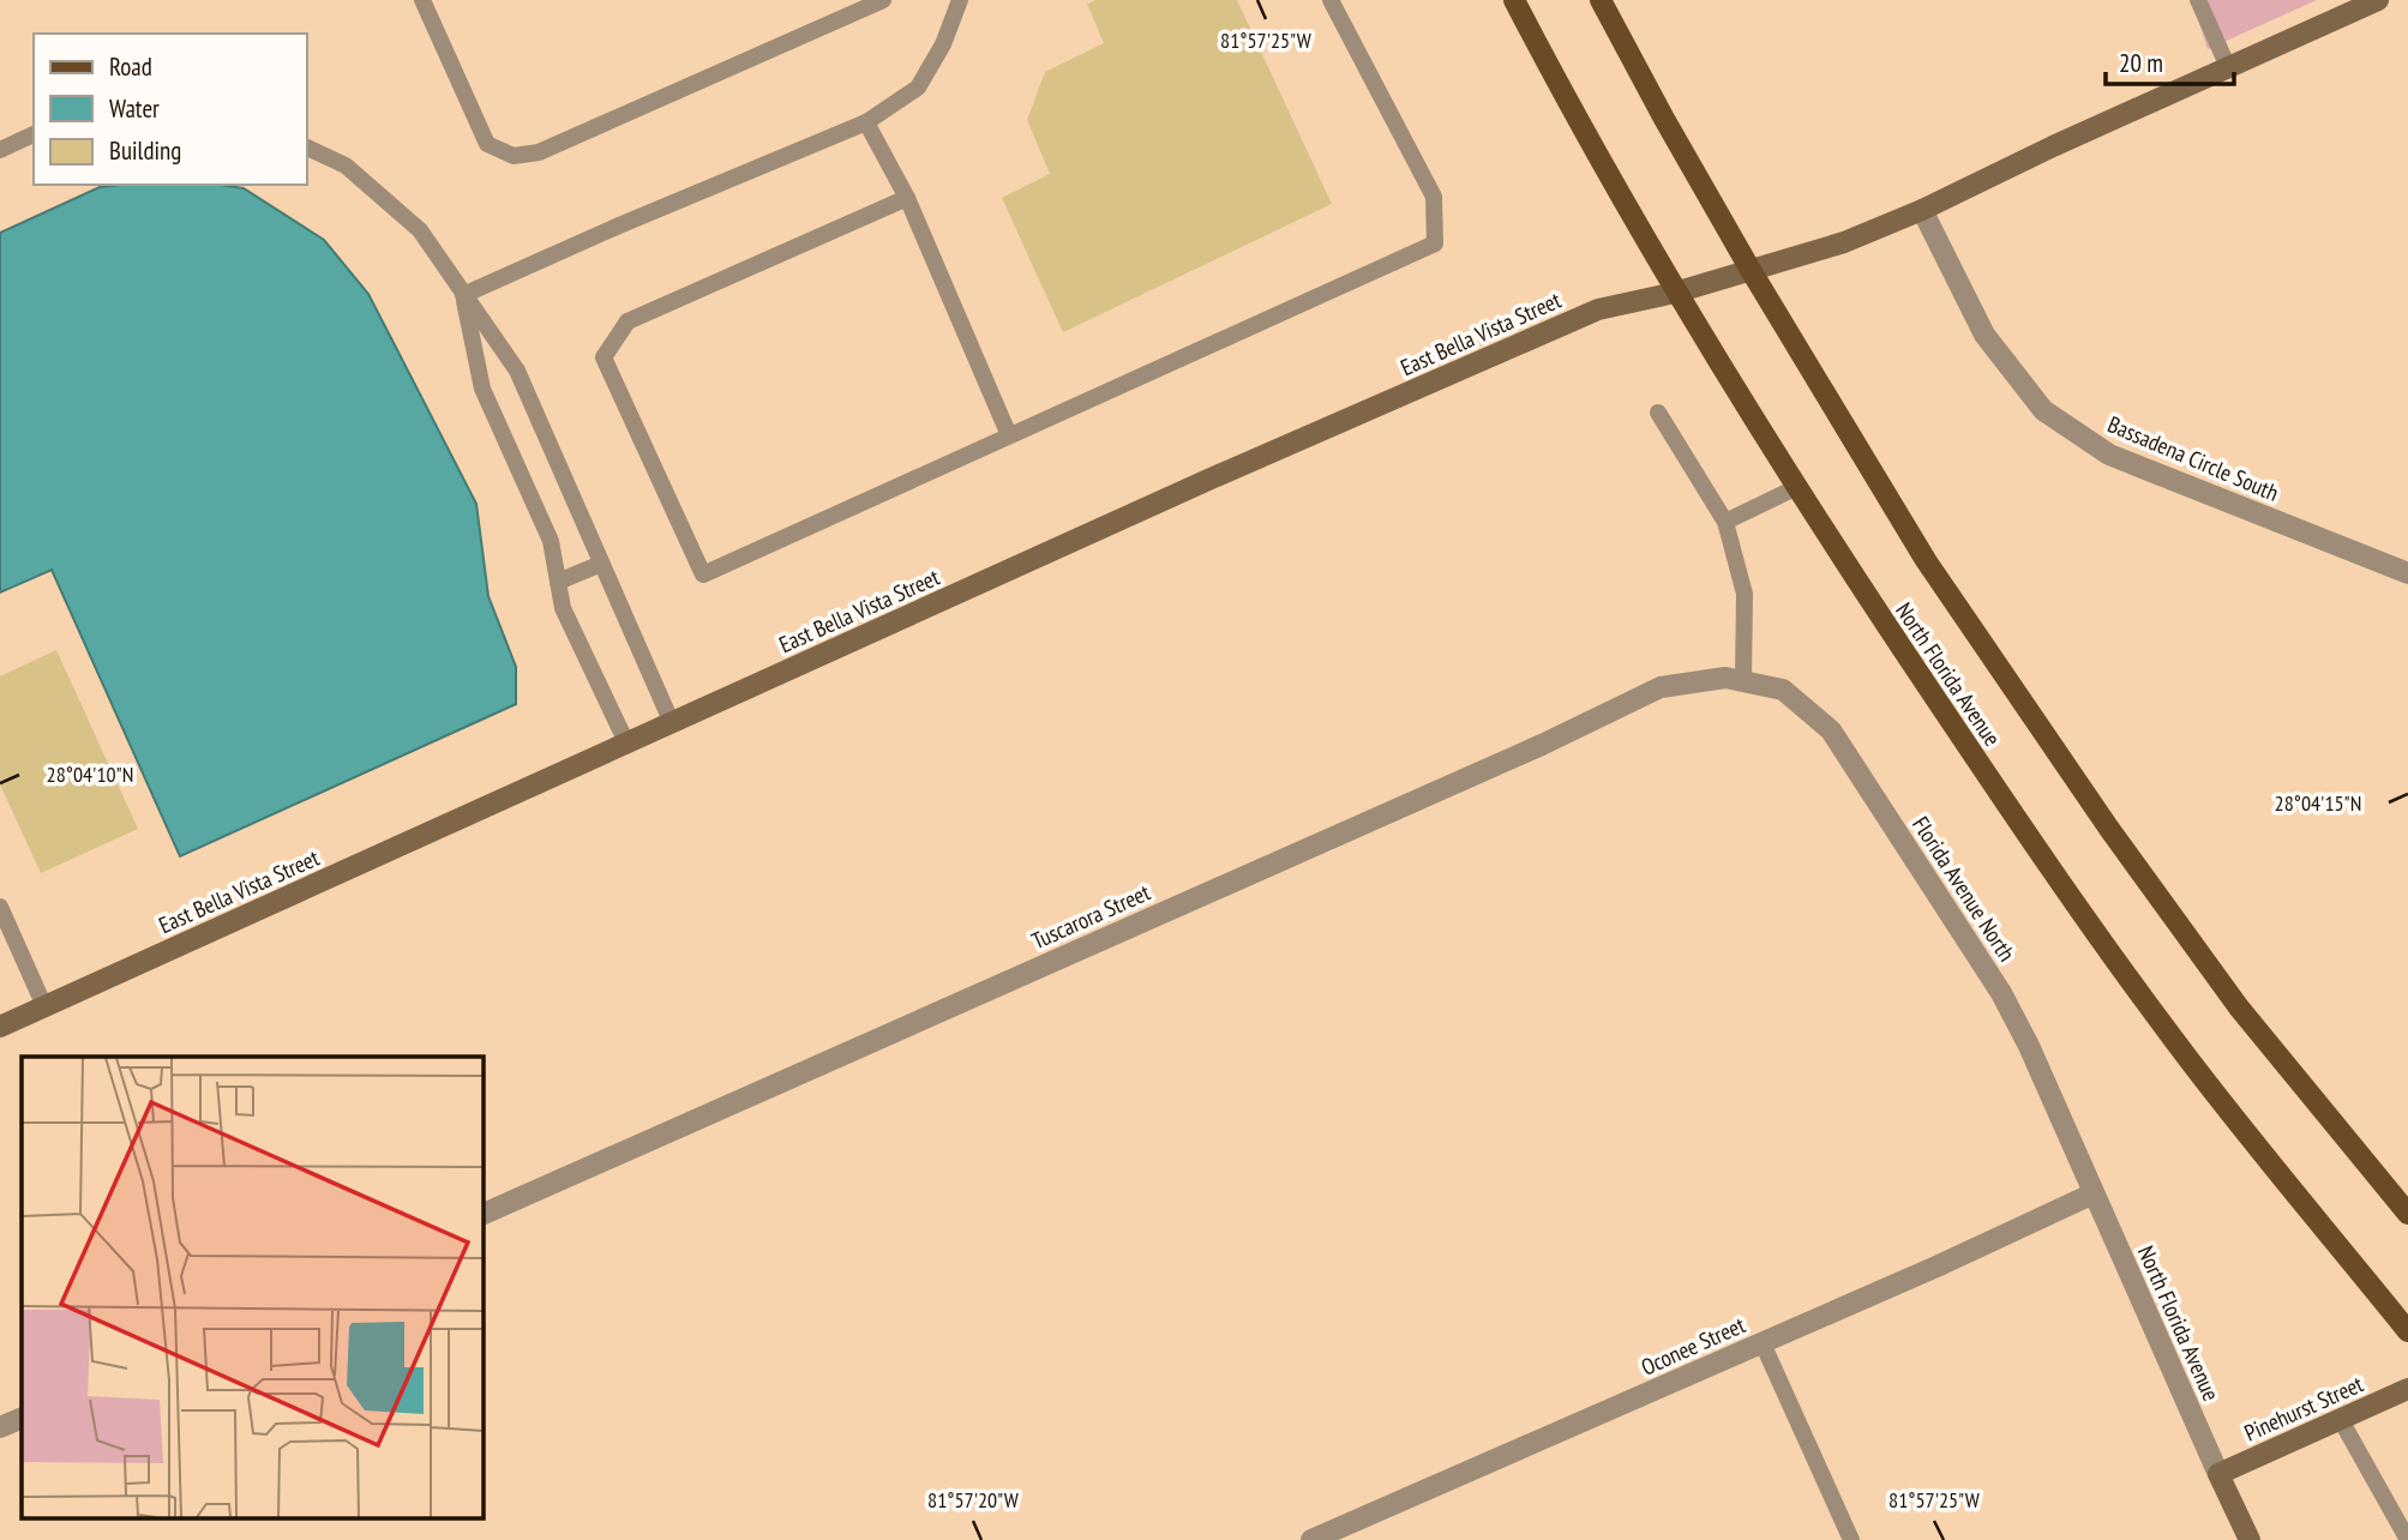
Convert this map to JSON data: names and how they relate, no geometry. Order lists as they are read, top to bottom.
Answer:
{
  "streets": {
    "main road": ["North Florida Avenue"],
    "street": [
      "East Bella Vista Street",
      "Bassadena Circle South",
      "Florida Avenue North",
      "Tuscarora Street",
      "Oconee Street",
      "Pinehurst Street"
    ]
  },
  "crossings": [
    ["East Bella Vista Street", "Bassadena Circle South"],
    ["East Bella Vista Street", "North Florida Avenue"],
    ["North Florida Avenue", "Florida Avenue North"],
    ["North Florida Avenue", "Oconee Street"],
    ["North Florida Avenue", "Pinehurst Street"],
    ["Florida Avenue North", "Tuscarora Street"],
    ["Florida Avenue North", "Oconee Street"]
  ],
  "legend": ["Road", "Water", "Building"],
  "scale_bar": "20 m",
  "coordinates": [
    "81°57'25\"W",
    "28°04'10\"N",
    "28°04'15\"N",
    "81°57'20\"W"
  ]
}
